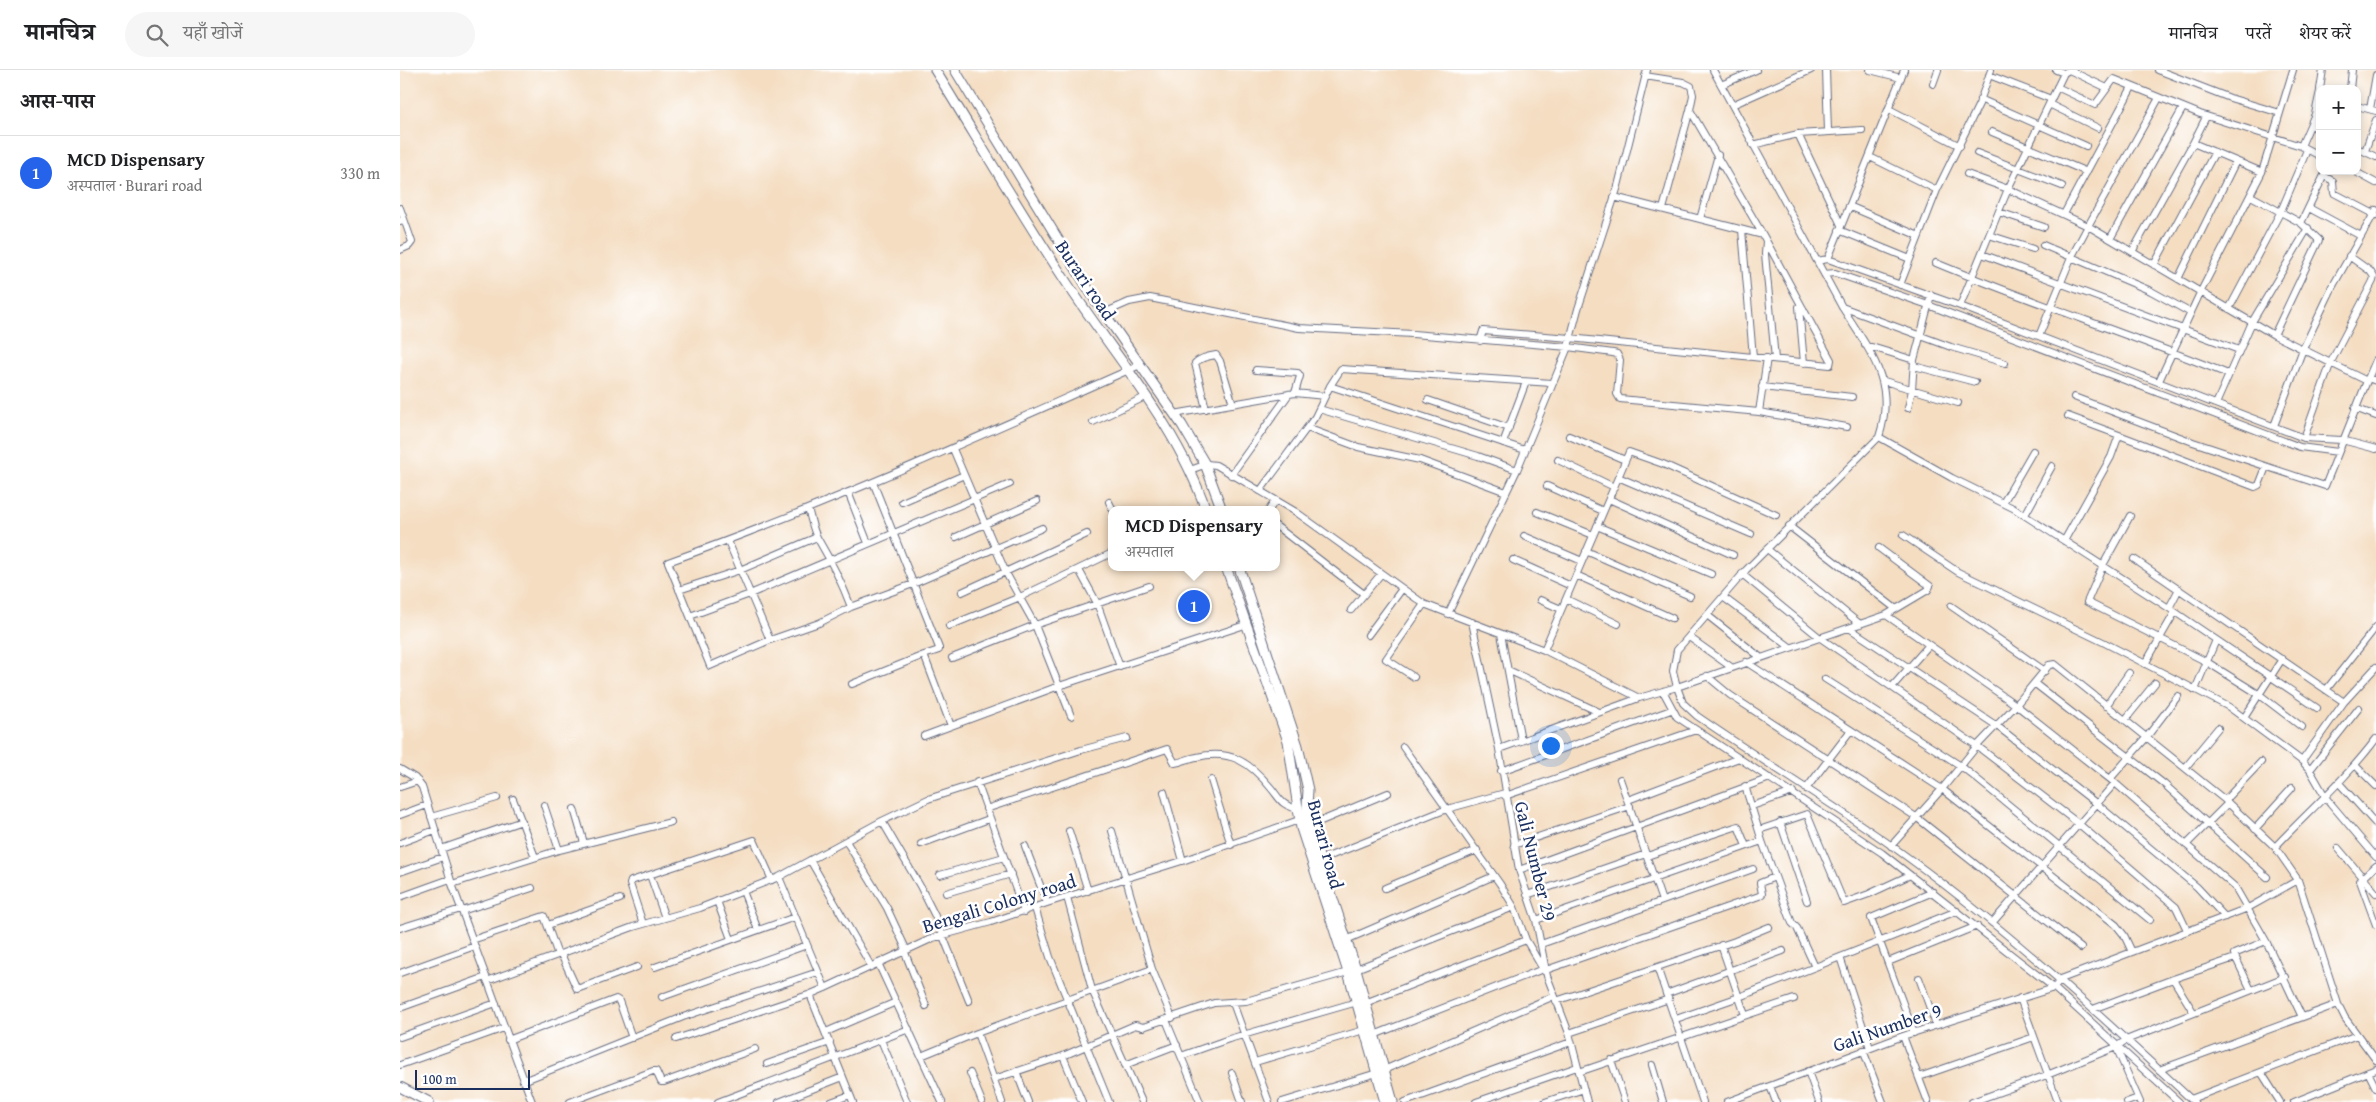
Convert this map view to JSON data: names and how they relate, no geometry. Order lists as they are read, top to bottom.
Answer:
{
  "streets": {
    "main road": ["Burari road"],
    "street": ["Gali Number 29", "Bengali Colony road", "Gali Number 9"]
  },
  "crossings": [
    ["Burari road", "Bengali Colony road"]
  ],
  "scale_bar": "100 m",
  "page": {
    "header": "मानचित्र",
    "search": "यहाँ खोजें",
    "nav": ["मानचित्र", "परतें", "शेयर करें"],
    "heading": "आस-पास",
    "map_buttons": ["+", "−"],
    "list": [
      {
        "mark": "1",
        "name": "MCD Dispensary",
        "note": "अस्पताल · Burari road",
        "value": "330 m"
      }
    ],
    "popup": ["MCD Dispensary", "अस्पताल"],
    "pins": "1",
    "scale": "100 m"
  }
}
